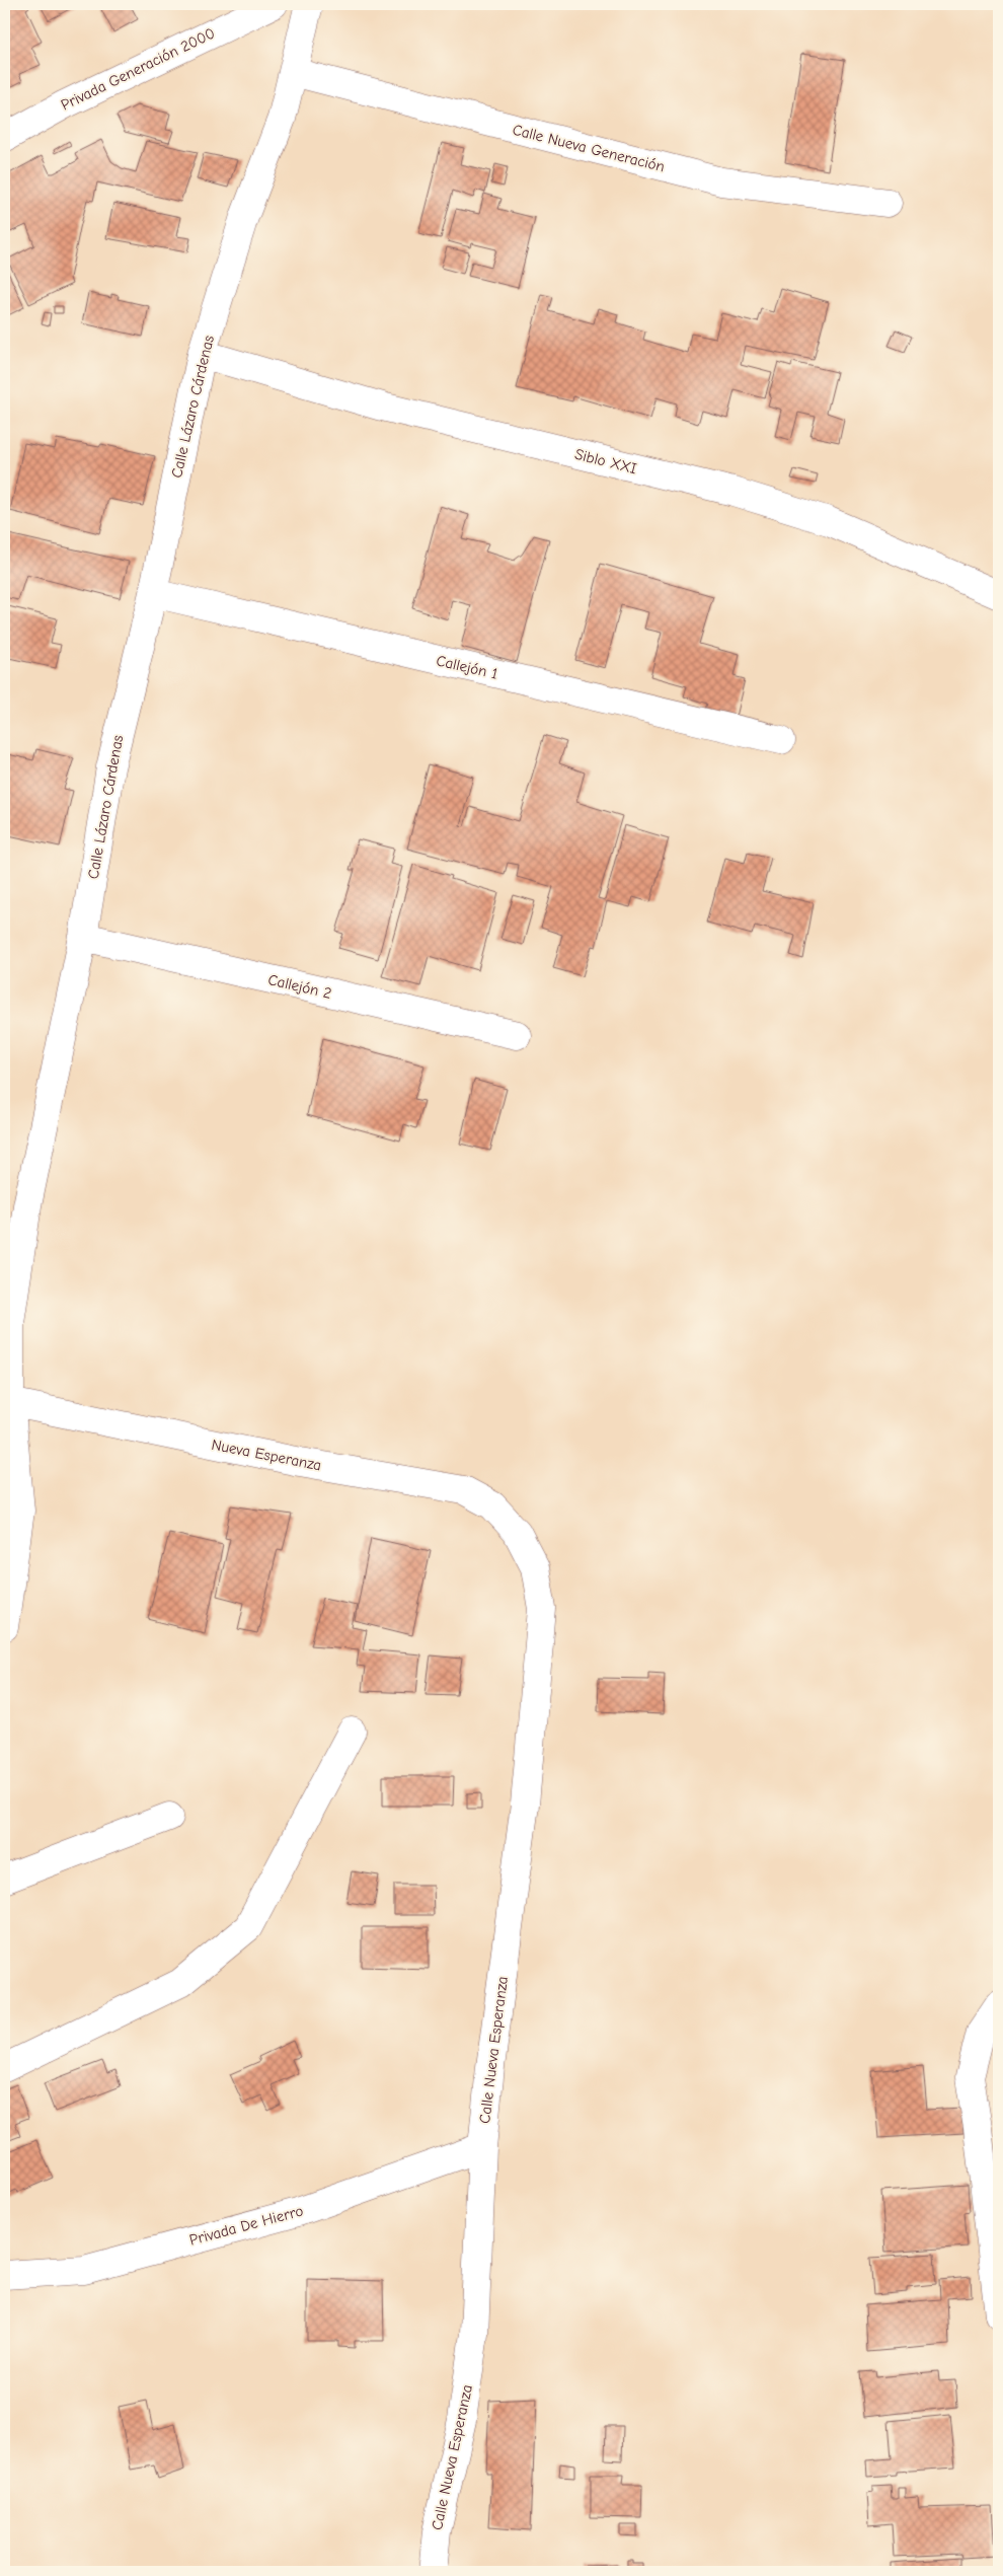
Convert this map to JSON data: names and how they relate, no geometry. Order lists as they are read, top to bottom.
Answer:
{
  "streets": {
    "street": [
      "Privada Generación 2000",
      "Calle Nueva Generación",
      "Calle Lázaro Cárdenas",
      "Siblo XXI",
      "Callejón 1",
      "Callejón 2",
      "Nueva Esperanza",
      "Calle Nueva Esperanza",
      "Privada De Hierro"
    ]
  },
  "crossings": [
    ["Calle Nueva Generación", "Calle Lázaro Cárdenas"],
    ["Calle Lázaro Cárdenas", "Siblo XXI"],
    ["Calle Lázaro Cárdenas", "Callejón 1"],
    ["Calle Lázaro Cárdenas", "Callejón 2"],
    ["Calle Lázaro Cárdenas", "Nueva Esperanza"],
    ["Nueva Esperanza", "Calle Nueva Esperanza"],
    ["Calle Nueva Esperanza", "Privada De Hierro"]
  ]
}
